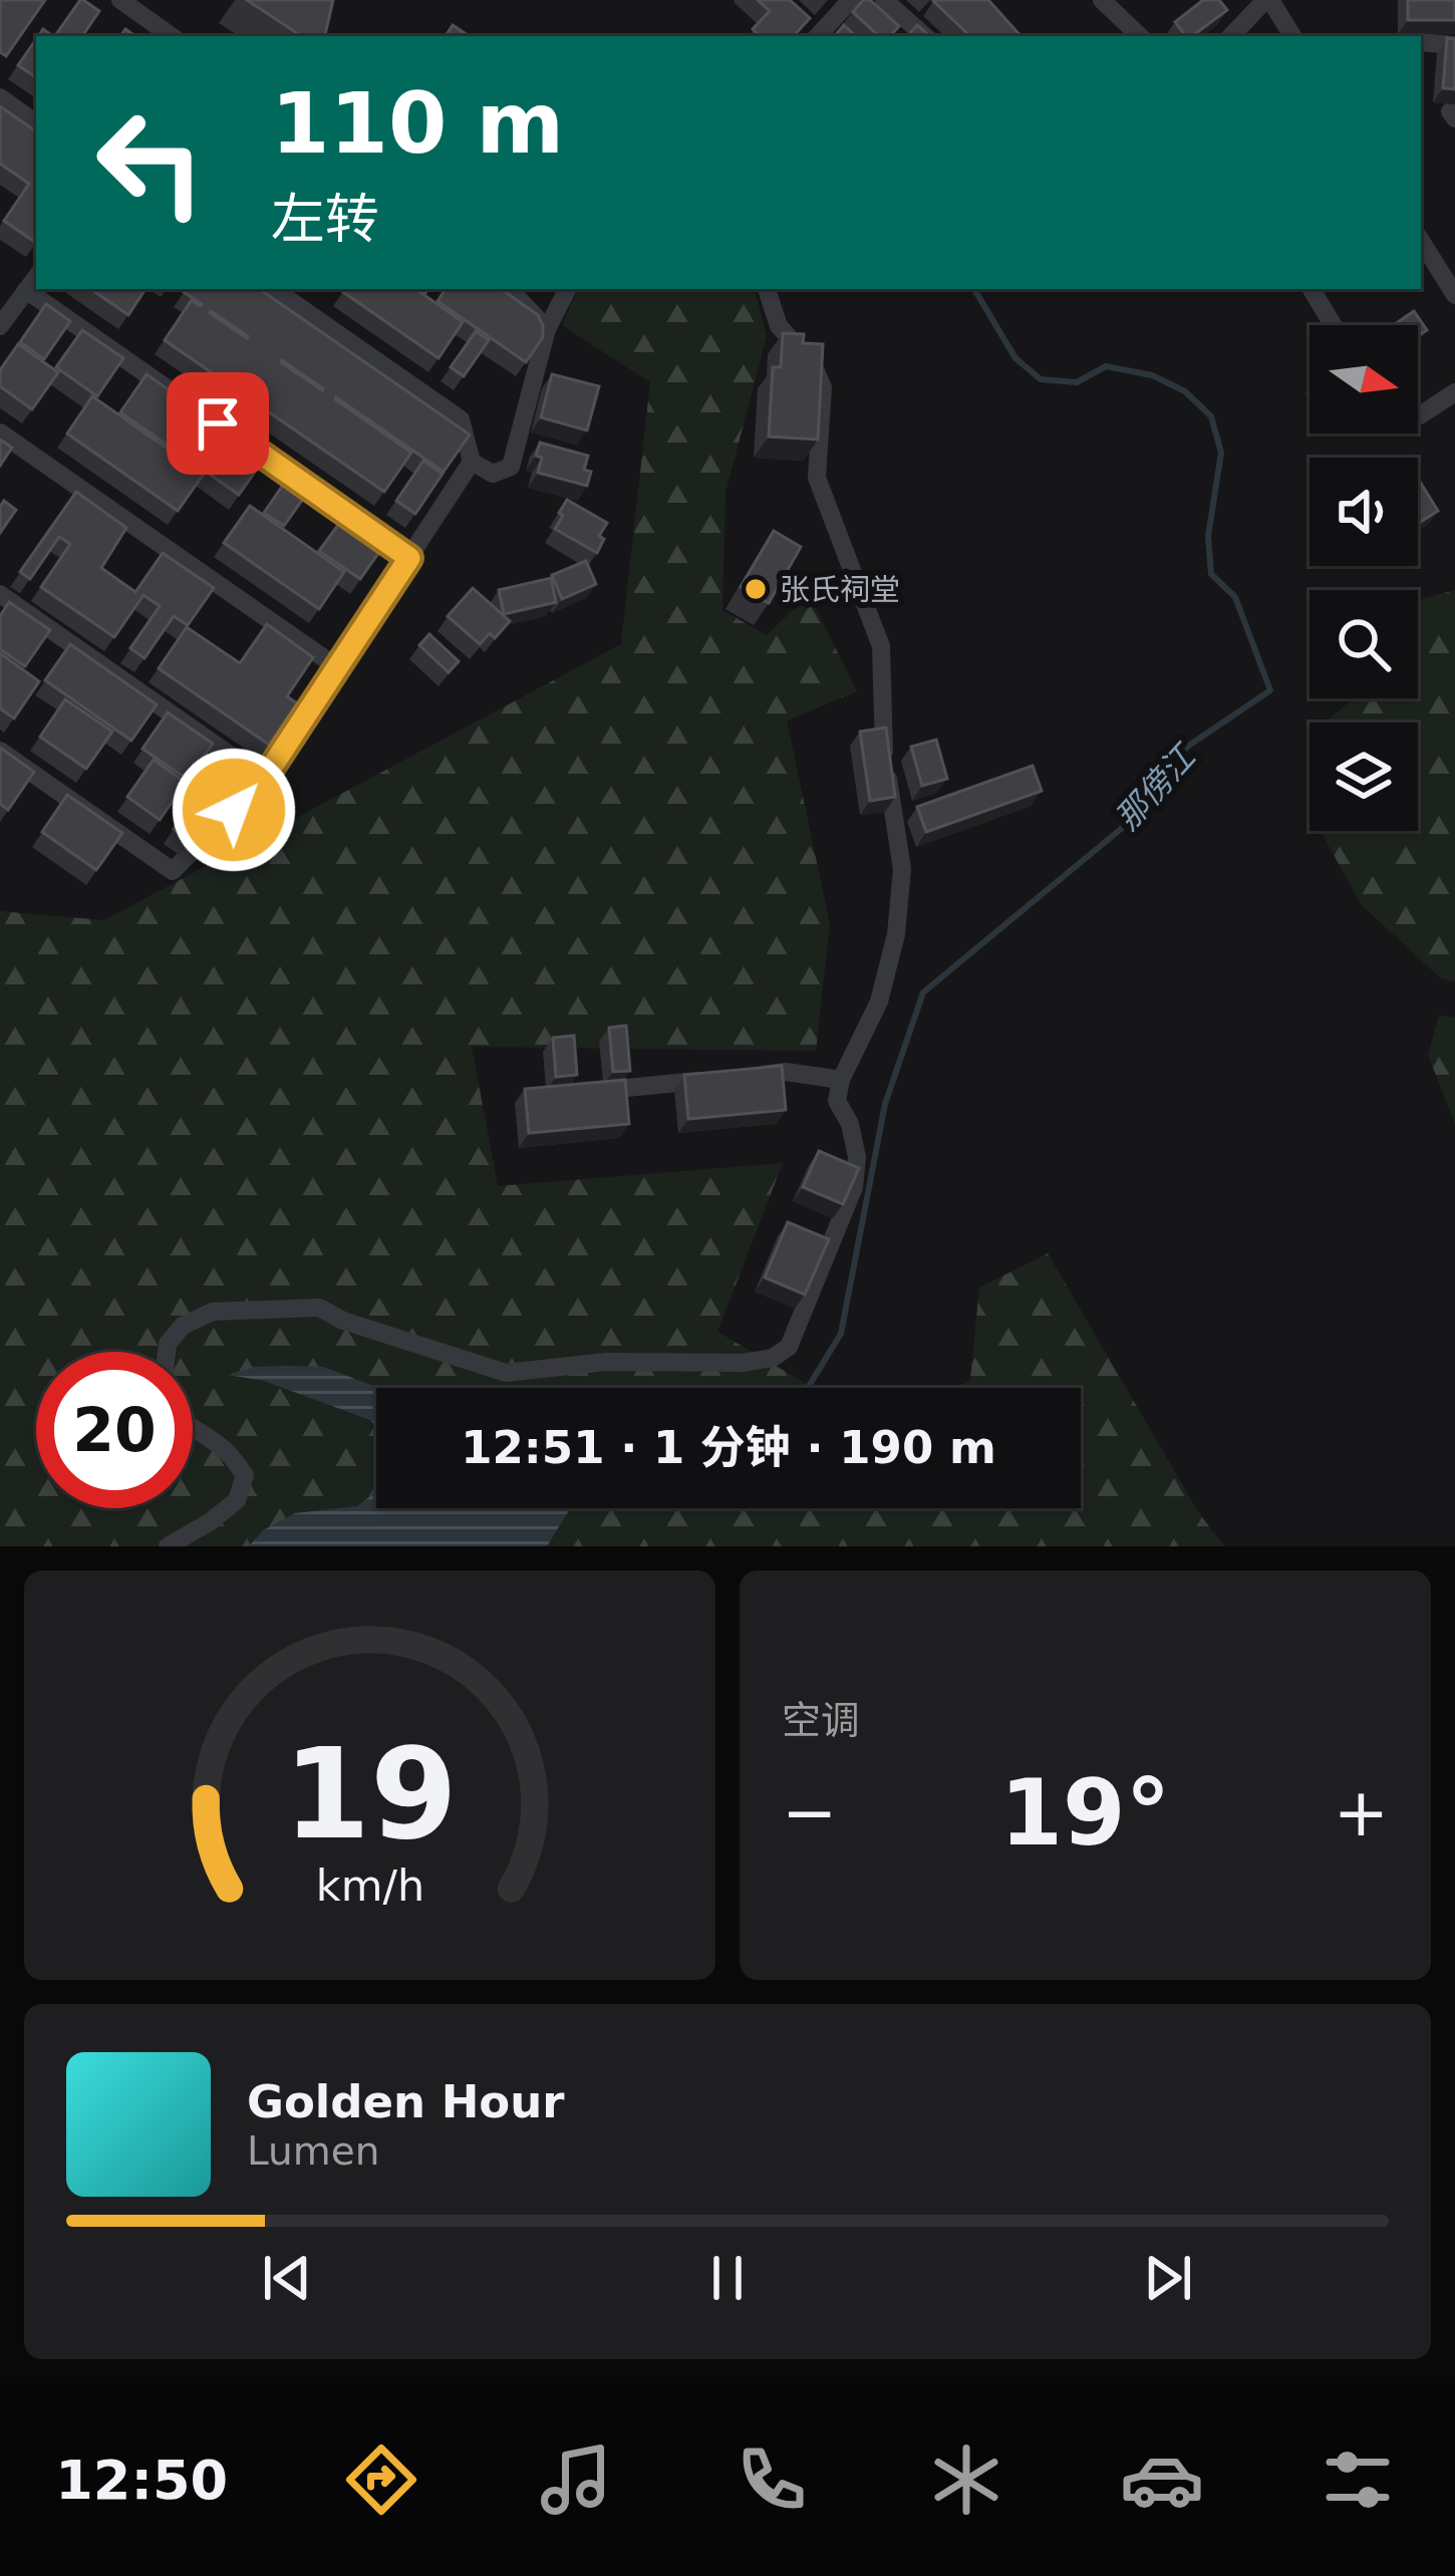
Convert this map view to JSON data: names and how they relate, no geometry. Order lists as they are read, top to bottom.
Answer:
{
  "water": ["那傍江"],
  "places": ["张氏祠堂"],
  "north": "right",
  "page": {
    "turn": ["110 m", "左转"],
    "limit": "20",
    "trip": "12:51 · 1 分钟 · 190 m",
    "tile": "空调",
    "heat": ["−", "19°", "+"],
    "song": ["Golden Hour", "Lumen"],
    "tabs": "12:50",
    "gauge": ["19", "km/h"]
  }
}
